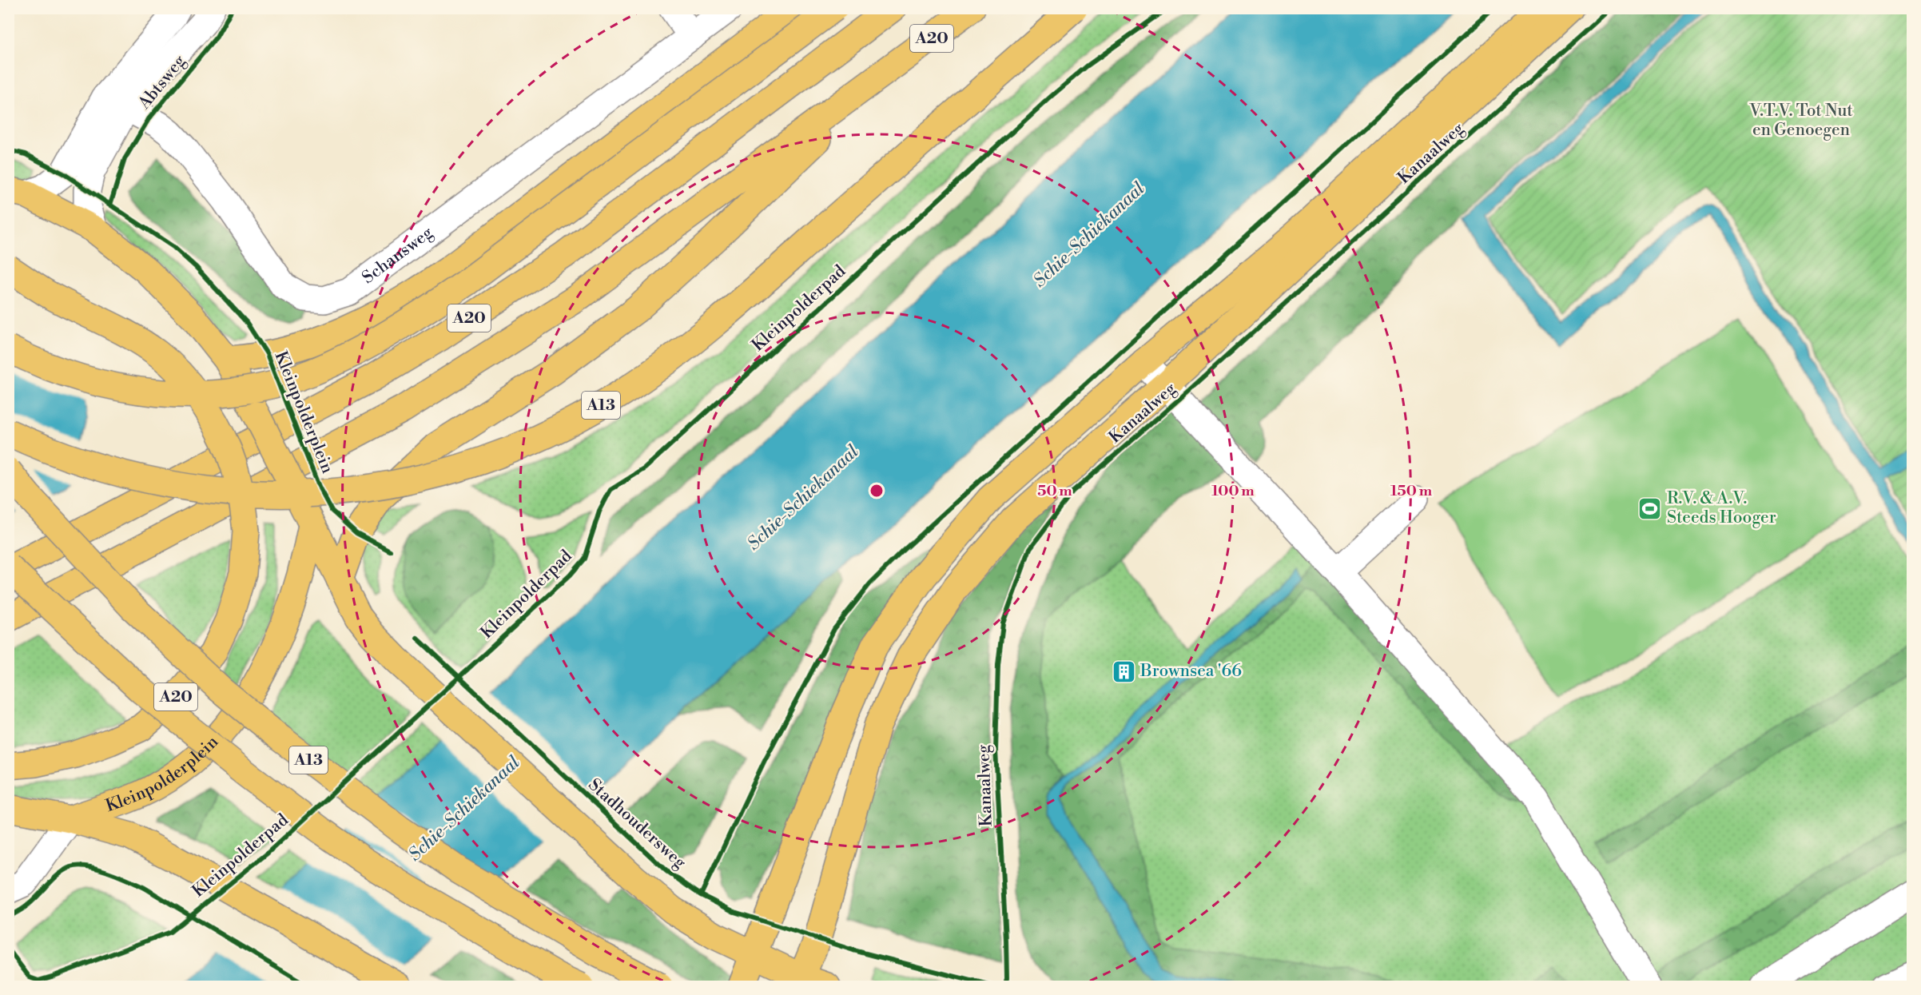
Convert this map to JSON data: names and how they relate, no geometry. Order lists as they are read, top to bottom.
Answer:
{
  "streets": {
    "main road": [
      "A20",
      "Kanaalweg",
      "A13",
      "Kleinpolderplein"
    ],
    "street": ["Abtsweg", "Schansweg"],
    "cycle path": ["Kleinpolderpad", "Stadhoudersweg"]
  },
  "crossings": [
    ["Abtsweg", "Schansweg"]
  ],
  "water": ["Schie-Schiekanaal"],
  "parks": ["V.T.V. Tot Nut en Genoegen"],
  "places": {
    "sports": ["R.V. & A.V. Steeds Hooger"],
    "building": ["Brownsea '66"]
  },
  "rings": ["50 m", "100 m", "150 m"]
}
